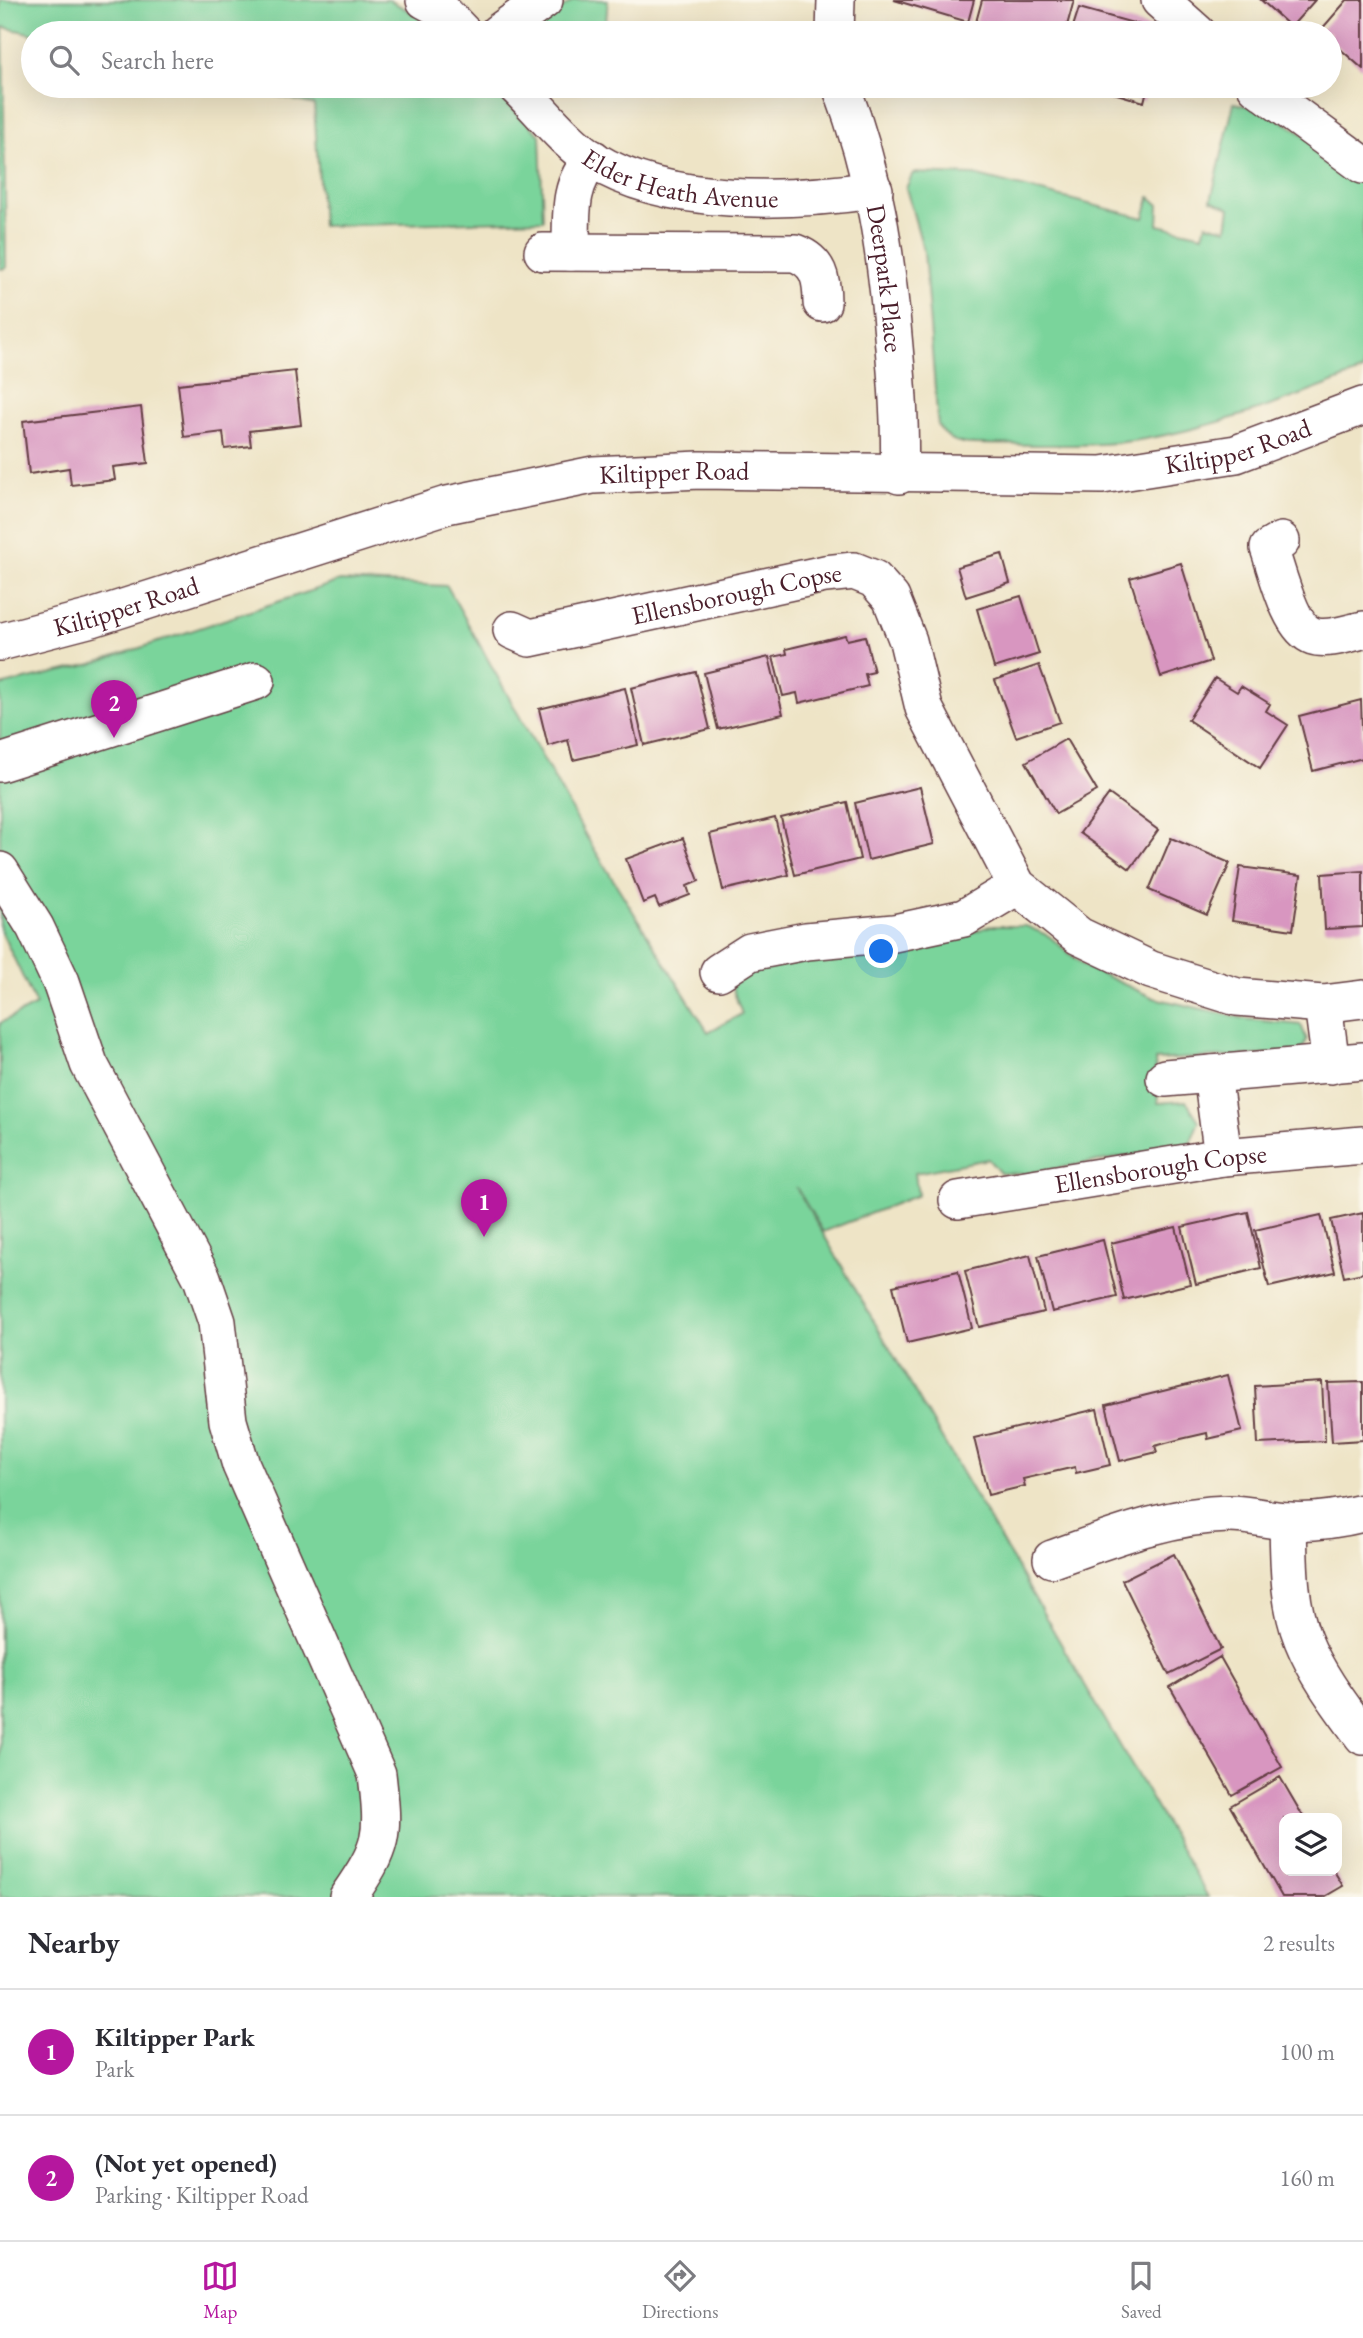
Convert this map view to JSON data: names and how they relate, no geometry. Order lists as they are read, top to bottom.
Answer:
{
  "streets": {
    "street": [
      "Elder Heath Avenue",
      "Deerpark Place",
      "Kiltipper Road",
      "Ellensborough Copse"
    ]
  },
  "crossings": [
    ["Elder Heath Avenue", "Deerpark Place"],
    ["Deerpark Place", "Kiltipper Road"]
  ],
  "page": {
    "search": "Search here",
    "pins": ["2", "1"],
    "heading": ["Nearby", "2 results"],
    "list": [
      {
        "mark": "1",
        "name": "Kiltipper Park",
        "note": "Park",
        "value": "100 m"
      },
      {
        "mark": "2",
        "name": "(Not yet opened)",
        "note": "Parking · Kiltipper Road",
        "value": "160 m"
      }
    ],
    "nav": ["Map", "Directions", "Saved"]
  }
}
